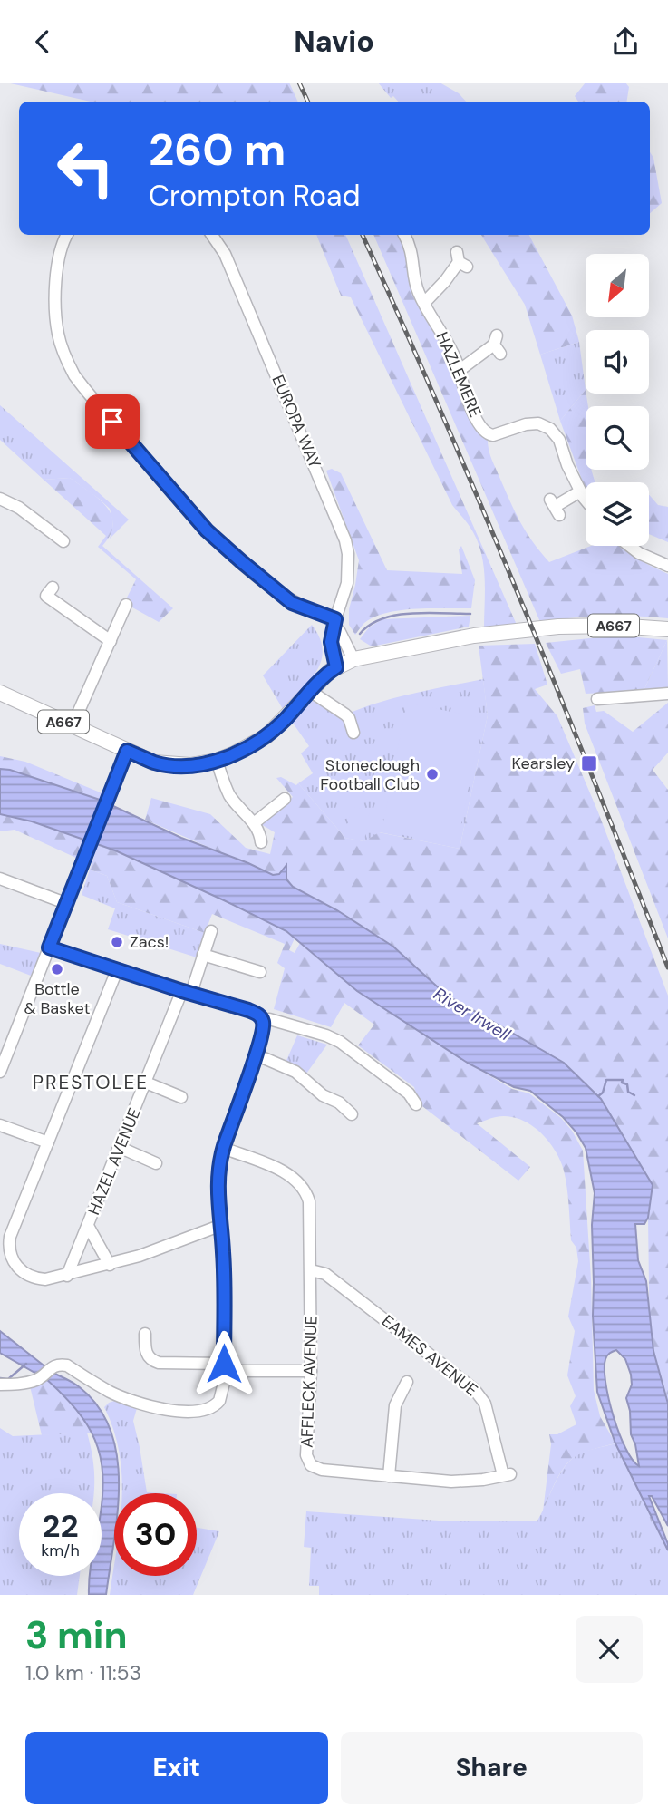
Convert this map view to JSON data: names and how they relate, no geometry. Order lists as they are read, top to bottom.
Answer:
{
  "streets": {
    "main road": ["A667"],
    "street": [
      "HAZLEMERE",
      "EUROPA WAY",
      "HAZEL AVENUE",
      "EAMES AVENUE",
      "AFFLECK AVENUE"
    ]
  },
  "crossings": [
    ["EUROPA WAY", "A667"],
    ["EAMES AVENUE", "AFFLECK AVENUE"]
  ],
  "districts": ["PRESTOLEE"],
  "water": ["River Irwell"],
  "places": {
    "transit": ["Kearsley"],
    "other": ["Stoneclough Football Club", "Zacs!", "Bottle & Basket"]
  },
  "north": "bottom left",
  "page": {
    "header": "Navio",
    "turn": ["260 m", "Crompton Road"],
    "speed": "22 km/h",
    "limit": "30",
    "heading": ["3 min", "1.0 km · 11:53"],
    "buttons": ["Exit", "Share"]
  }
}
